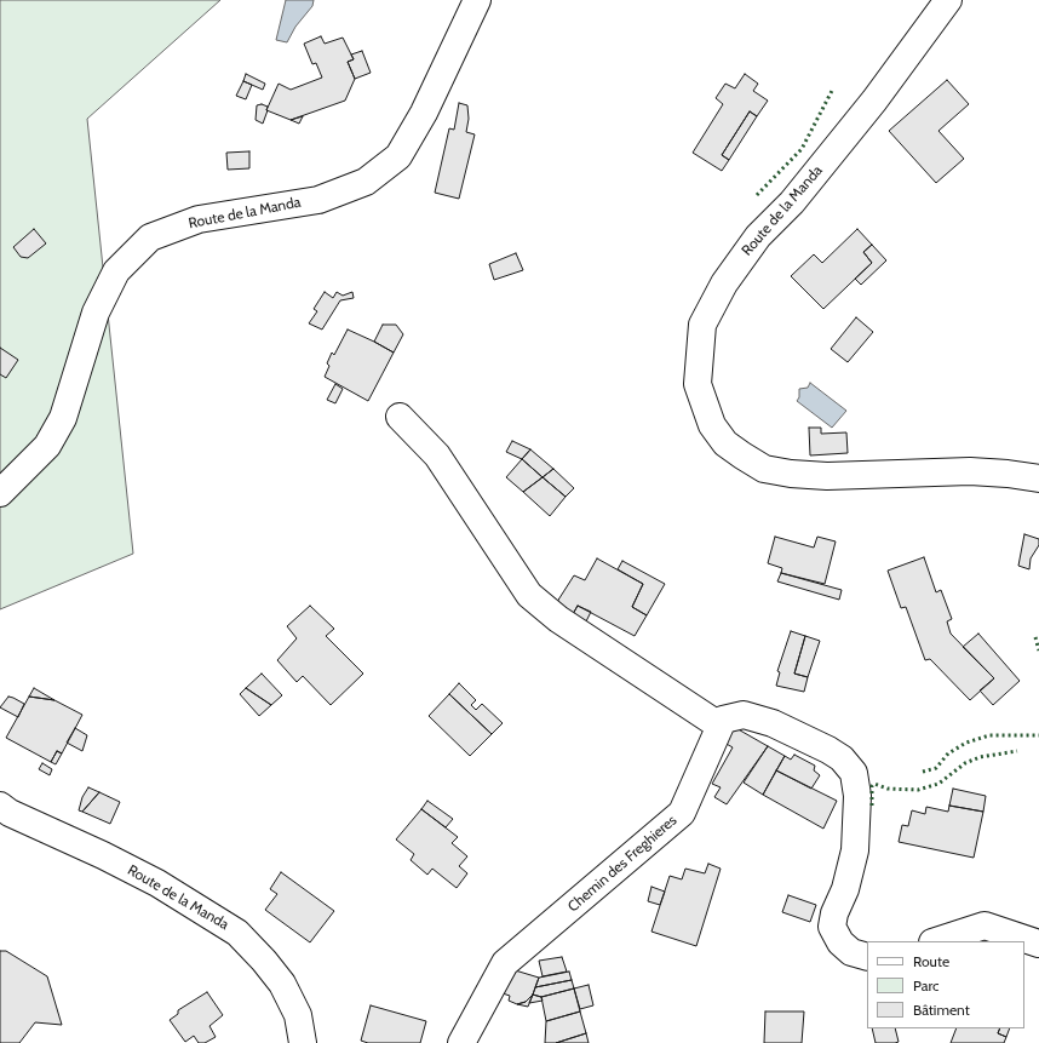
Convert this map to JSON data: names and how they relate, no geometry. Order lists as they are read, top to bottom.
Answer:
{
  "streets": {
    "main road": ["Route de la Manda", "Chemin des Freghieres"]
  },
  "legend": ["Route", "Parc", "Bâtiment"]
}
